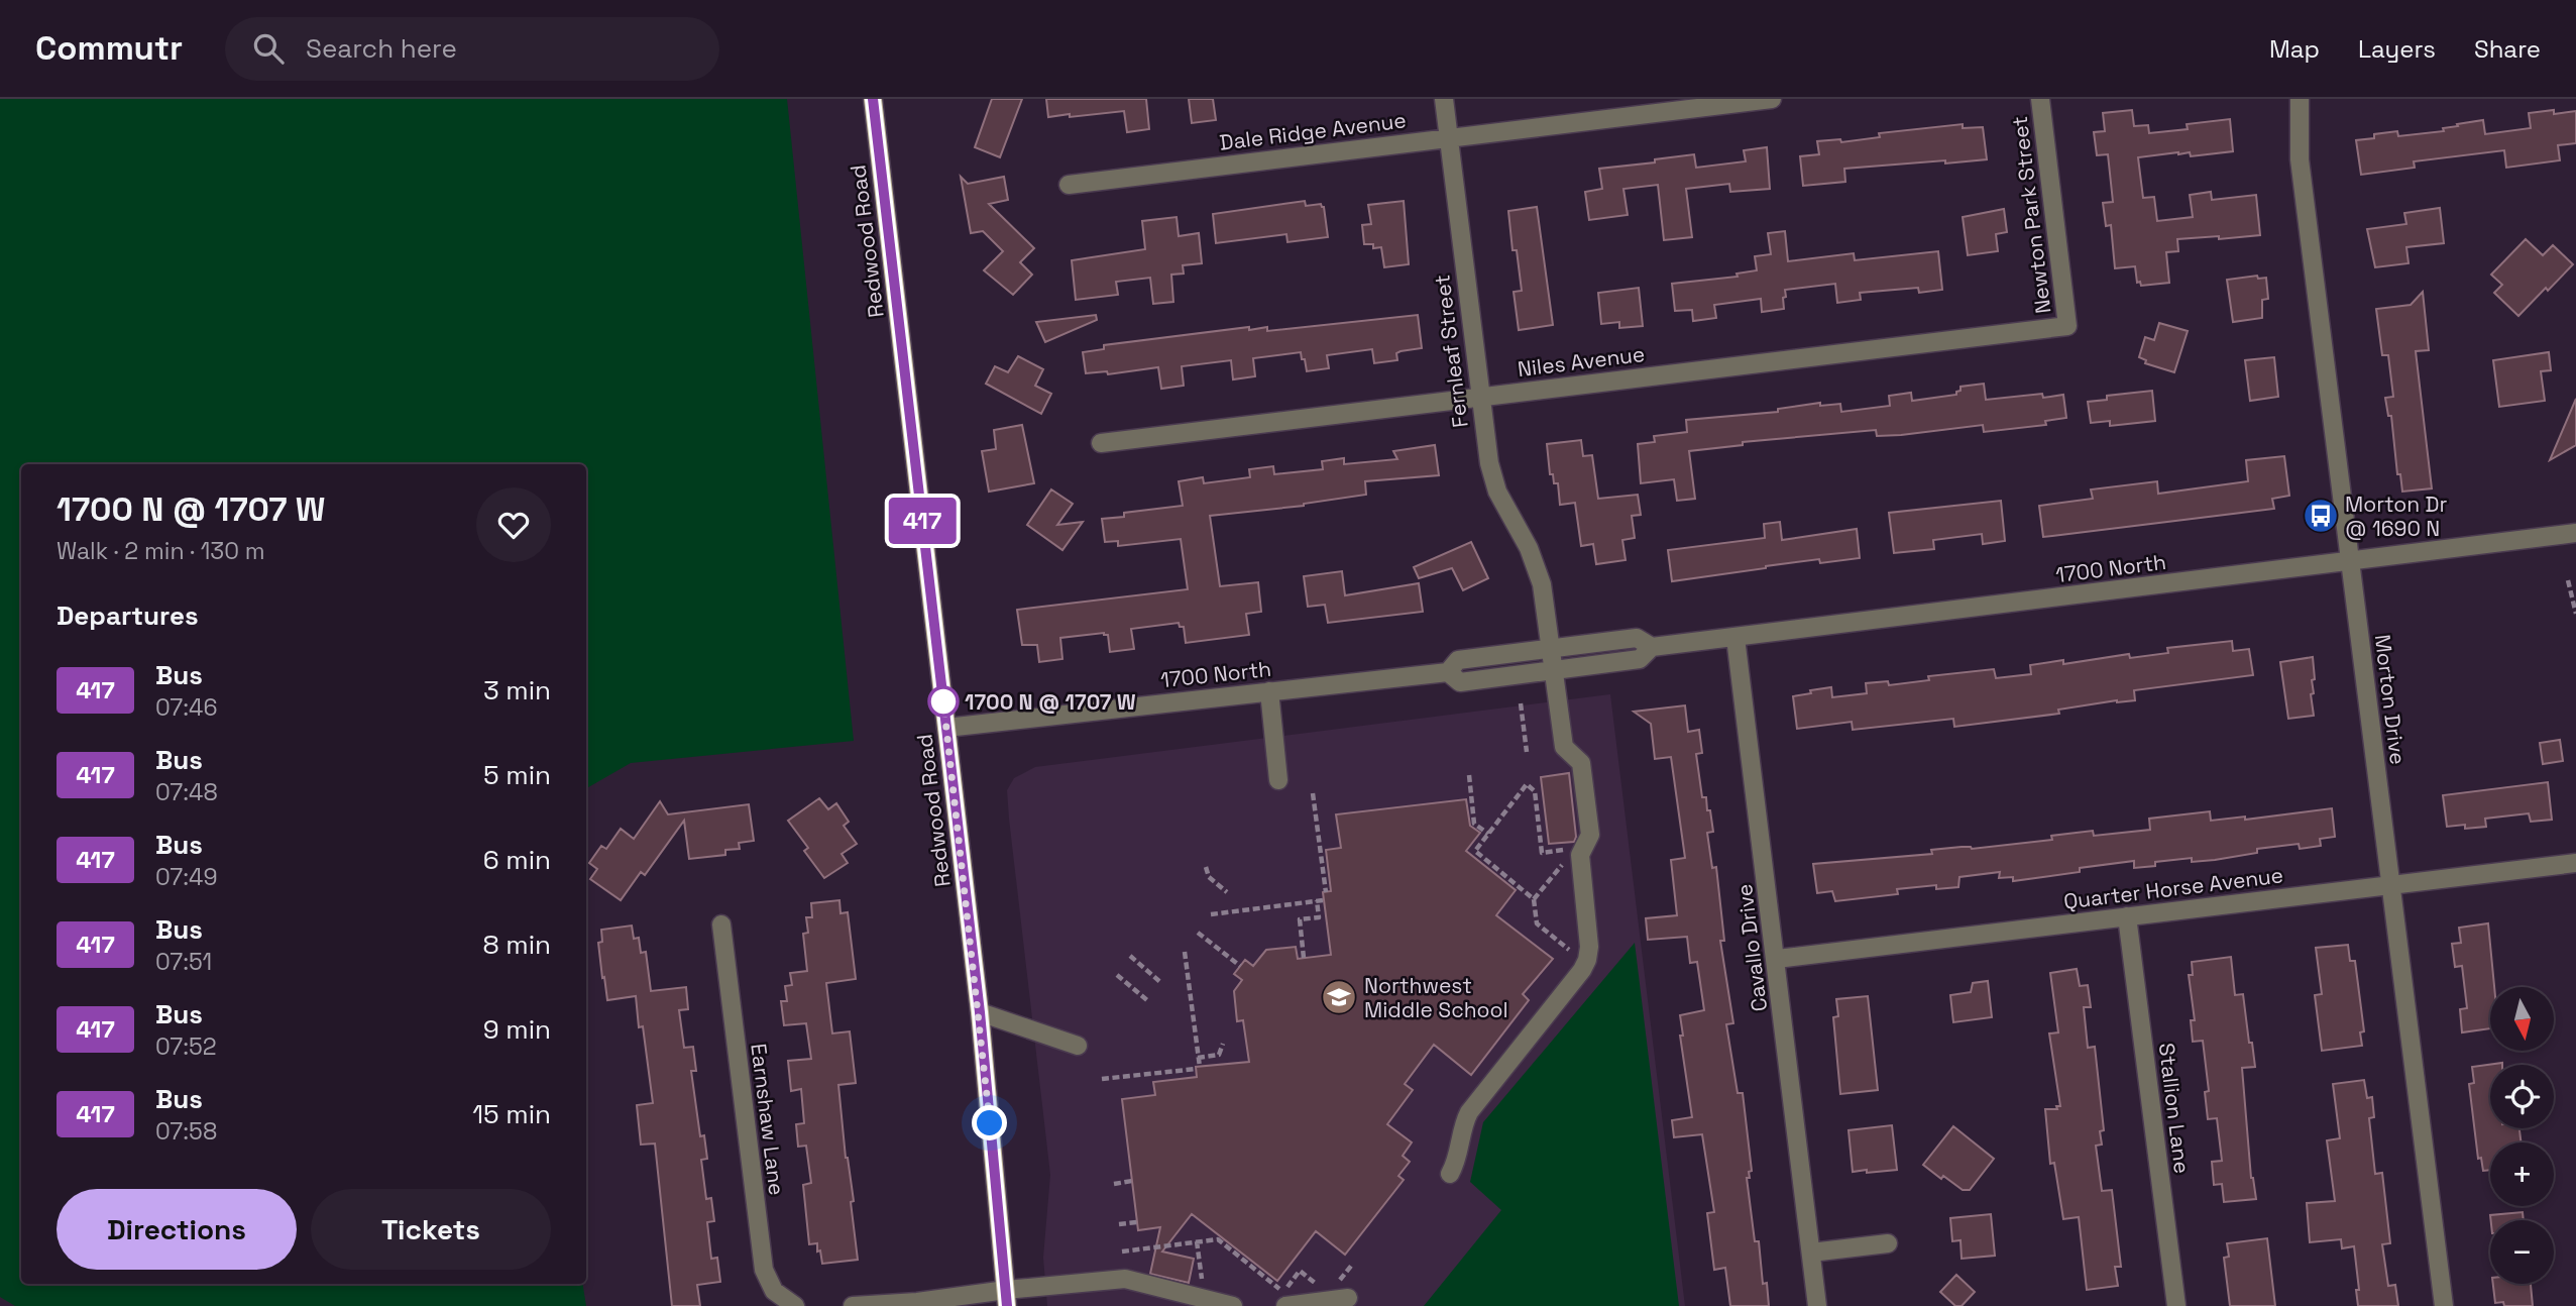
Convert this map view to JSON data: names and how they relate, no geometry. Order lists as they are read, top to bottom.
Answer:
{
  "streets": {
    "main road": ["Redwood Road"],
    "street": [
      "Dale Ridge Avenue",
      "Newton Park Street",
      "Fernleaf Street",
      "Niles Avenue",
      "1700 North",
      "Morton Drive",
      "Quarter Horse Avenue",
      "Cavallo Drive",
      "Stallion Lane",
      "Earnshaw Lane"
    ]
  },
  "crossings": [
    ["Dale Ridge Avenue", "Fernleaf Street"],
    ["Newton Park Street", "Niles Avenue"],
    ["Redwood Road", "1700 North"],
    ["Fernleaf Street", "Niles Avenue"],
    ["Fernleaf Street", "1700 North"],
    ["1700 North", "Morton Drive"],
    ["1700 North", "Cavallo Drive"],
    ["Morton Drive", "Quarter Horse Avenue"],
    ["Quarter Horse Avenue", "Cavallo Drive"],
    ["Quarter Horse Avenue", "Stallion Lane"]
  ],
  "places": {
    "bus stop": ["Morton Dr @ 1690 N"],
    "other": ["1700 N @ 1707 W"],
    "school or university": ["Northwest Middle School"]
  },
  "lines": ["bus line 417"],
  "north": "bottom",
  "page": {
    "header": "Commutr",
    "search": "Search here",
    "nav": ["Map", "Layers", "Share"],
    "on_map": "417",
    "heading": [
      ["1700 N @ 1707 W", "Walk · 2 min · 130 m"],
      "Departures"
    ],
    "list": [
      {
        "mark": "417",
        "name": "Bus",
        "note": "07:46",
        "value": "3 min"
      },
      {
        "mark": "417",
        "name": "Bus",
        "note": "07:48",
        "value": "5 min"
      },
      {
        "mark": "417",
        "name": "Bus",
        "note": "07:49",
        "value": "6 min"
      },
      {
        "mark": "417",
        "name": "Bus",
        "note": "07:51",
        "value": "8 min"
      },
      {
        "mark": "417",
        "name": "Bus",
        "note": "07:52",
        "value": "9 min"
      },
      {
        "mark": "417",
        "name": "Bus",
        "note": "07:58",
        "value": "15 min"
      }
    ],
    "map_buttons": ["+", "−"],
    "buttons": ["Directions", "Tickets"]
  }
}
